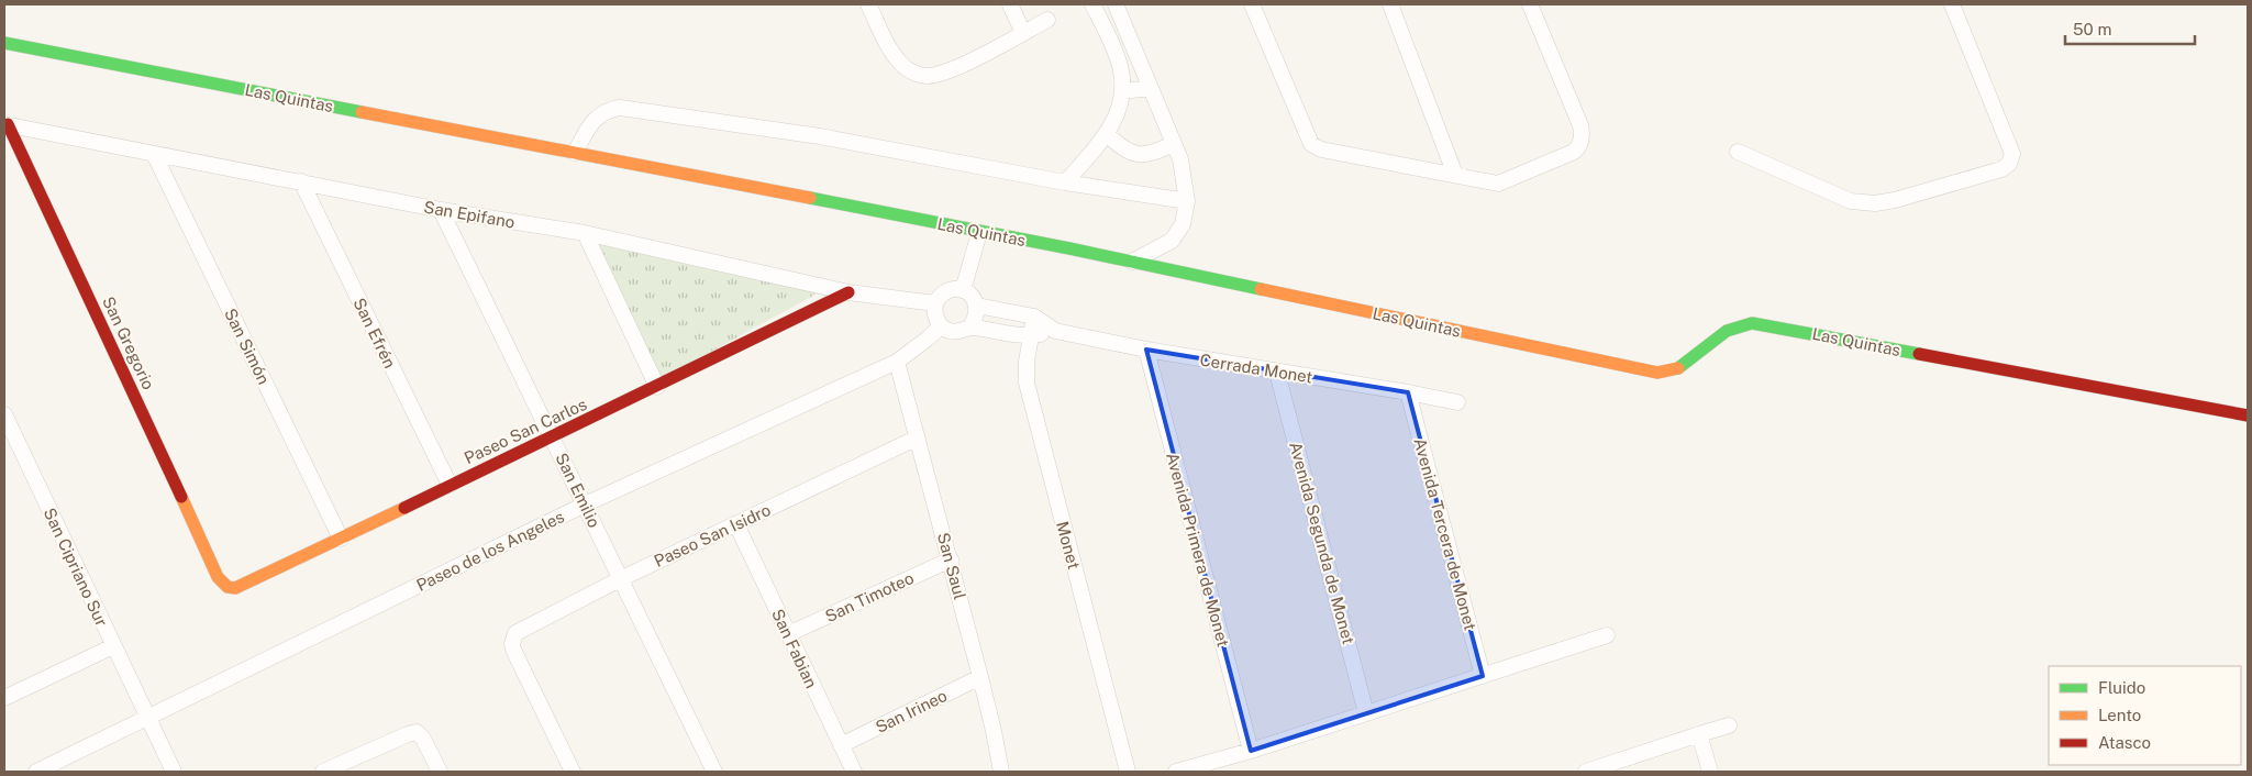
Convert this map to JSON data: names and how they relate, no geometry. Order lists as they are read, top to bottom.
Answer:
{
  "streets": {
    "street": [
      "Las Quintas",
      "San Epifano",
      "San Efrén",
      "San Gregorio",
      "San Simón",
      "Cerrada Monet",
      "Paseo San Carlos",
      "San Emilio",
      "Avenida Tercera de Monet",
      "Paseo San Isidro",
      "Avenida Segunda de Monet",
      "Monet",
      "Avenida Primera de Monet",
      "Paseo de los Angeles",
      "San Saul",
      "San Cipriano Sur",
      "San Timoteo",
      "San Fabian",
      "San Irineo"
    ]
  },
  "crossings": [
    ["San Epifano", "San Efrén"],
    ["San Epifano", "San Gregorio"],
    ["San Epifano", "San Simón"],
    ["San Epifano", "Paseo San Carlos"],
    ["San Epifano", "San Emilio"],
    ["San Epifano", "Paseo de los Angeles"],
    ["San Efrén", "Paseo San Carlos"],
    ["San Gregorio", "Paseo San Carlos"],
    ["San Simón", "Paseo San Carlos"],
    ["Cerrada Monet", "Avenida Tercera de Monet"],
    ["Cerrada Monet", "Avenida Segunda de Monet"],
    ["Cerrada Monet", "Avenida Primera de Monet"],
    ["Paseo San Carlos", "San Emilio"],
    ["San Emilio", "Paseo San Isidro"],
    ["San Emilio", "Paseo de los Angeles"],
    ["Paseo San Isidro", "San Saul"],
    ["Paseo San Isidro", "San Fabian"],
    ["Paseo de los Angeles", "San Saul"],
    ["Paseo de los Angeles", "San Cipriano Sur"],
    ["San Saul", "San Timoteo"],
    ["San Saul", "San Irineo"],
    ["San Timoteo", "San Fabian"],
    ["San Fabian", "San Irineo"]
  ],
  "legend": ["Fluido", "Lento", "Atasco"],
  "scale_bar": "50 m"
}
